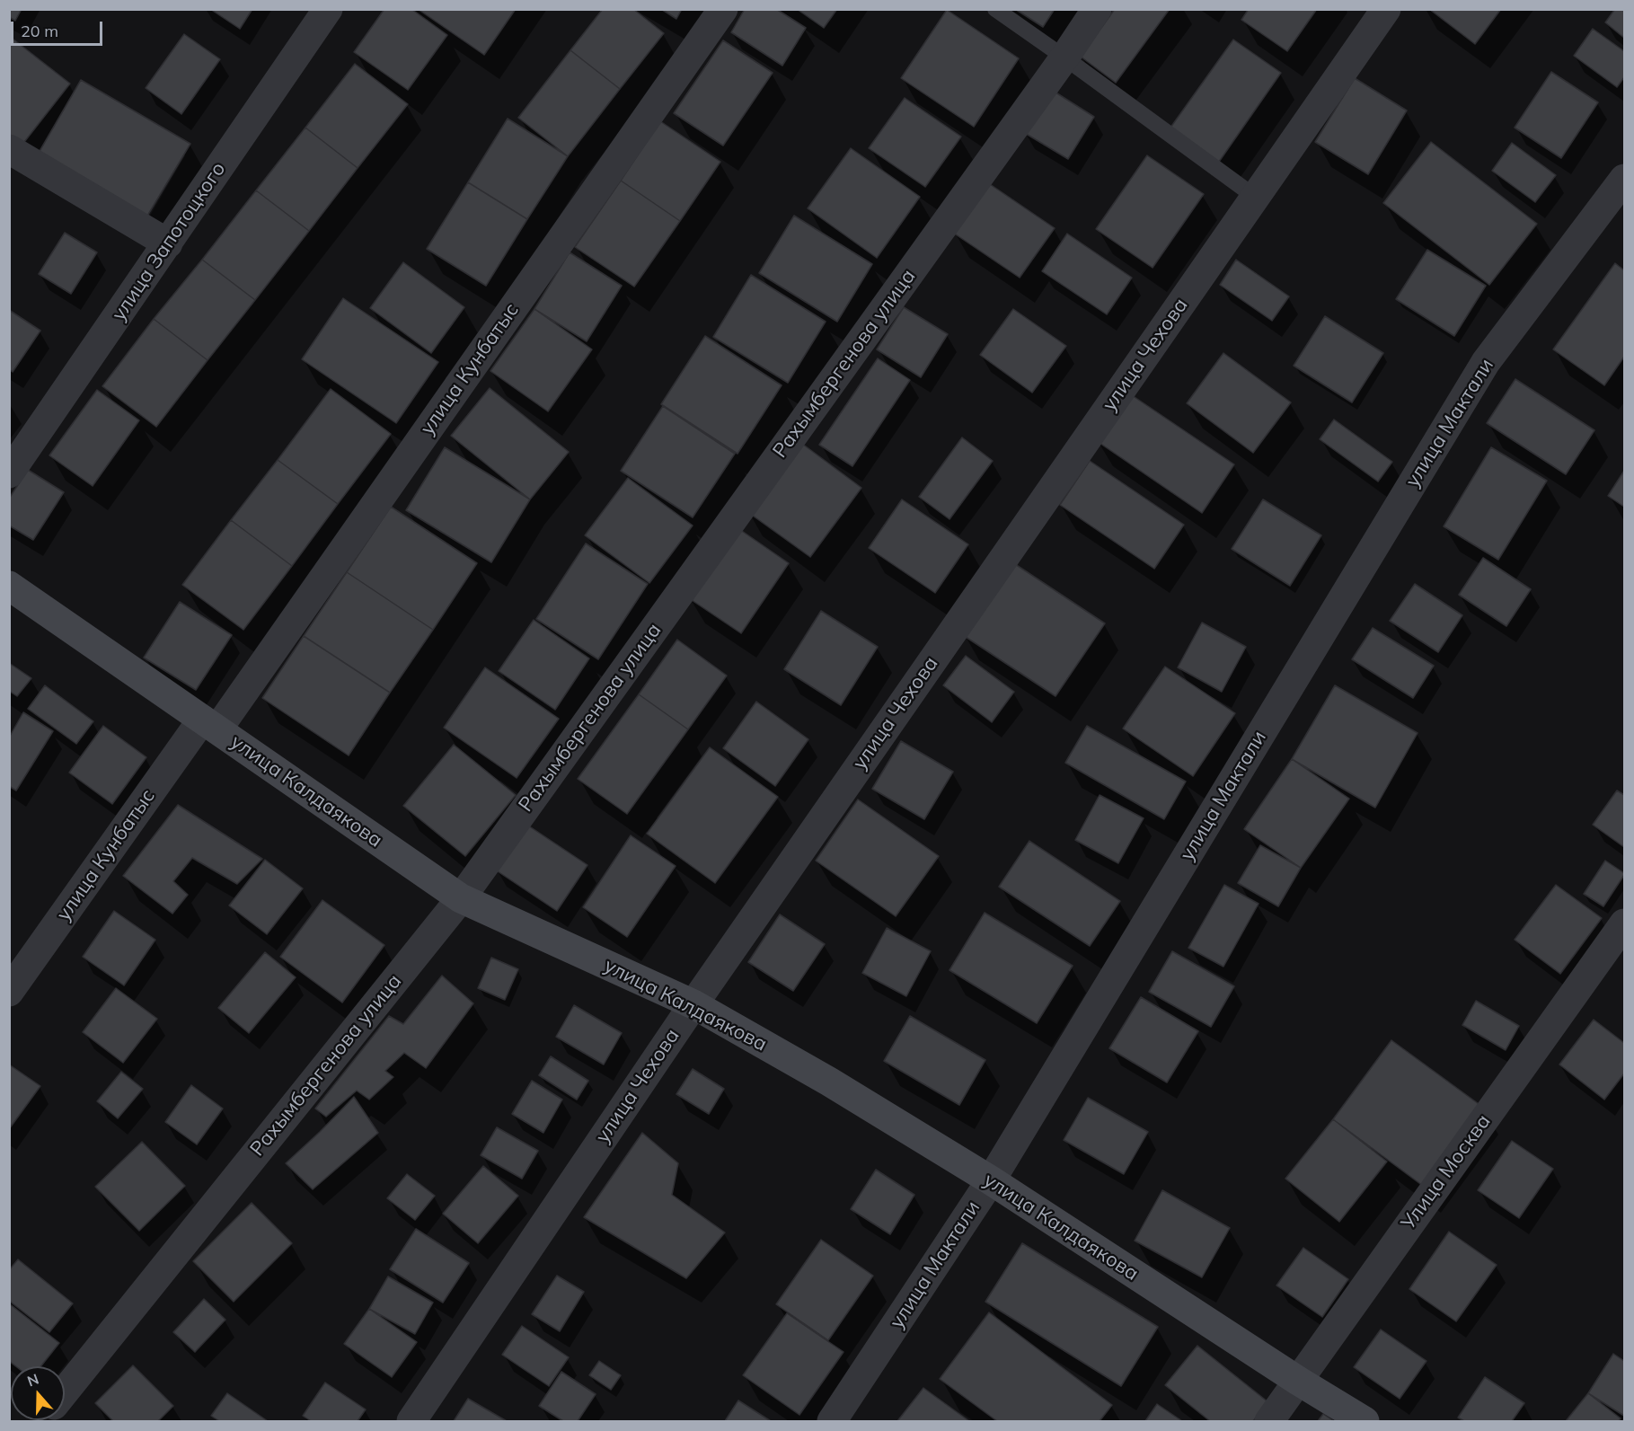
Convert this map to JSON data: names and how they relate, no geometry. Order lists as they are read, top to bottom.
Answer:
{
  "streets": {
    "street": [
      "улица Запотоцкого",
      "улица Чехова",
      "Рахымбергенова улица",
      "улица Кунбатыс",
      "улица Мактали",
      "улица Калдаякова",
      "Улица Москва"
    ]
  },
  "crossings": [
    ["улица Чехова", "улица Калдаякова"],
    ["Рахымбергенова улица", "улица Калдаякова"],
    ["улица Кунбатыс", "улица Калдаякова"],
    ["улица Мактали", "улица Калдаякова"],
    ["улица Калдаякова", "Улица Москва"]
  ],
  "scale_bar": "20 m",
  "north": "top"
}
